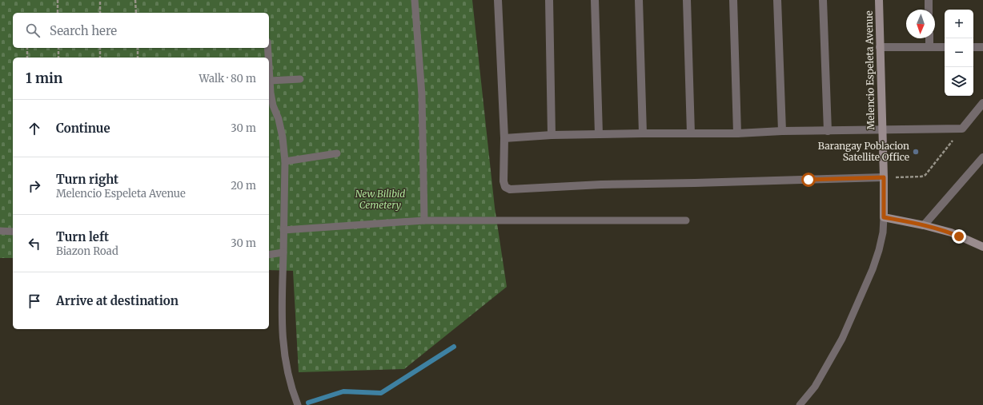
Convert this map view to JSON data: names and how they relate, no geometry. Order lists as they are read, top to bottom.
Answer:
{
  "streets": {
    "street": ["Melencio Espeleta Avenue"]
  },
  "parks": ["New Bilibid Cemetery"],
  "places": ["Barangay Poblacion Satellite Office"],
  "north": "bottom",
  "page": {
    "map_buttons": ["+", "−"],
    "search": "Search here",
    "heading": ["1 min", "Walk · 80 m"],
    "list": [
      ["Continue", "30 m"],
      ["Turn right", "Melencio Espeleta Avenue", "20 m"],
      ["Turn left", "Biazon Road", "30 m"],
      "Arrive at destination"
    ]
  }
}
